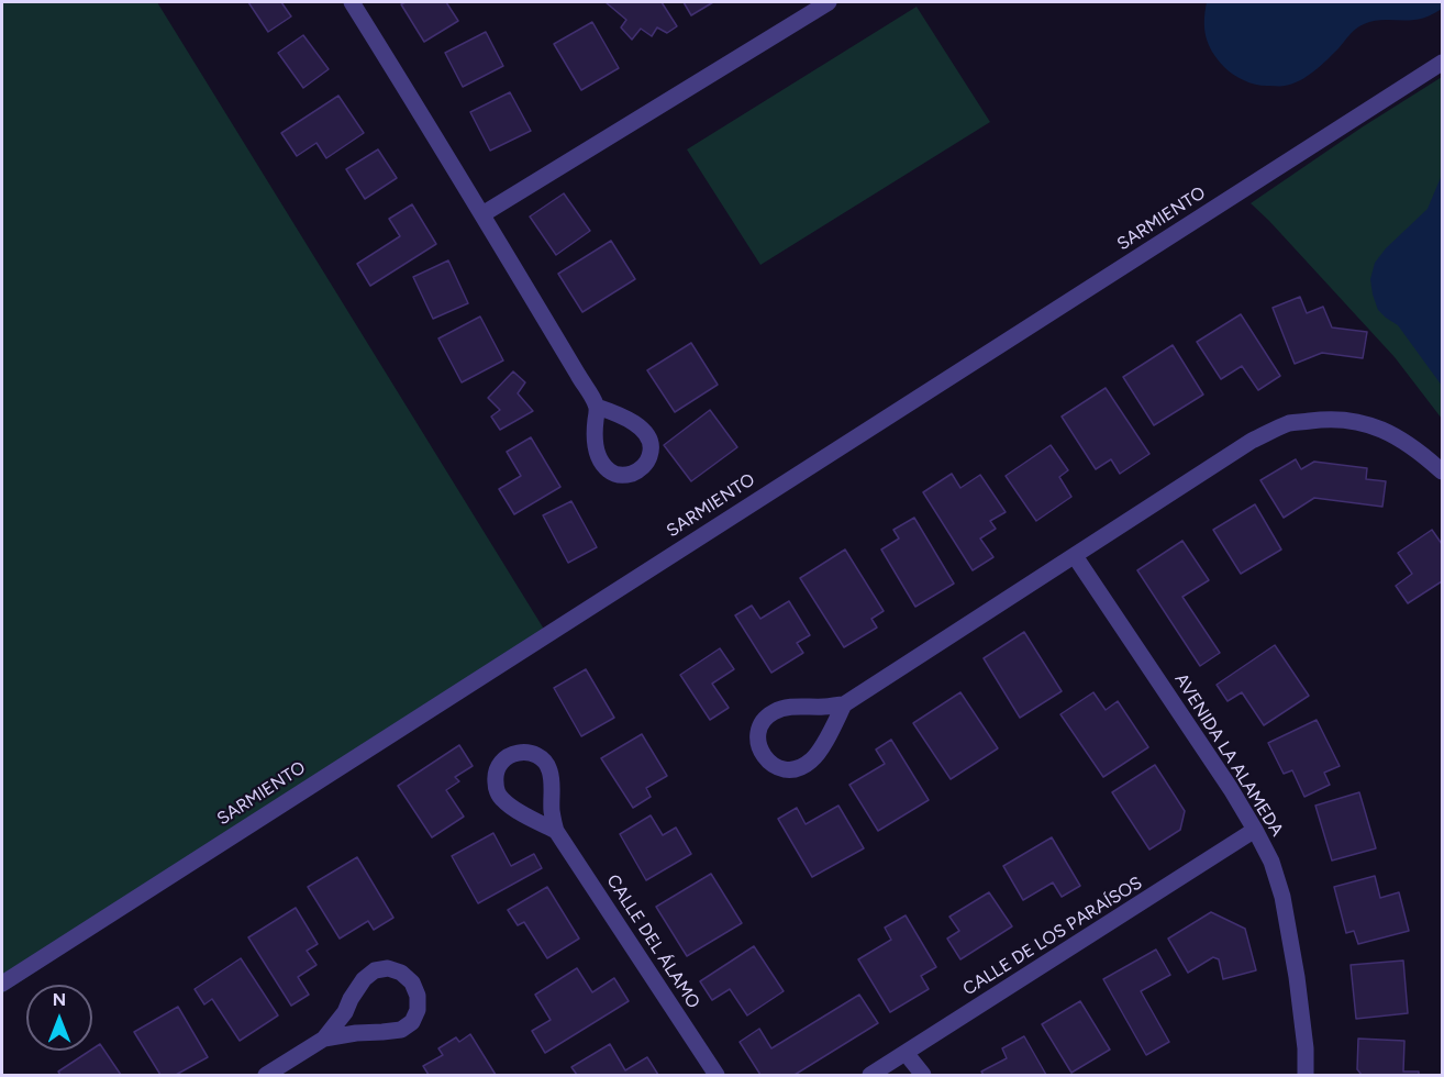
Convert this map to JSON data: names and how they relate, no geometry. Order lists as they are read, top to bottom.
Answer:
{
  "streets": {
    "street": [
      "SARMIENTO",
      "AVENIDA LA ALAMEDA",
      "CALLE DE LOS PARAÍSOS",
      "CALLE DEL ÁLAMO"
    ]
  },
  "crossings": [
    ["AVENIDA LA ALAMEDA", "CALLE DE LOS PARAÍSOS"]
  ],
  "north": "top"
}
